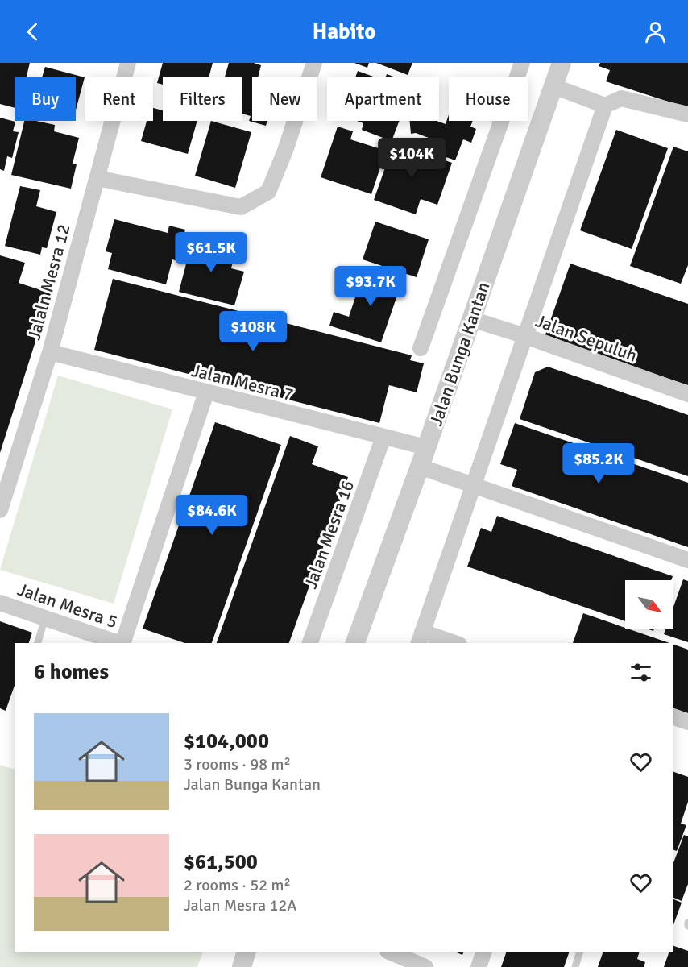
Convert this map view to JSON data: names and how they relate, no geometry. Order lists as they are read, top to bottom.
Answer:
{
  "streets": {
    "street": [
      "Jalaln Mesra 12",
      "Jalan Sepuluh",
      "Jalan Bunga Kantan",
      "Jalan Mesra 7",
      "Jalan Mesra 16",
      "Jalan Mesra 5"
    ]
  },
  "crossings": [
    ["Jalaln Mesra 12", "Jalan Mesra 7"],
    ["Jalan Sepuluh", "Jalan Bunga Kantan"],
    ["Jalan Bunga Kantan", "Jalan Mesra 7"],
    ["Jalan Mesra 7", "Jalan Mesra 16"]
  ],
  "north": "bottom right",
  "page": {
    "header": "Habito",
    "chip": [
      "Buy",
      "Rent",
      "Filters",
      "New",
      "Apartment",
      "House"
    ],
    "price": [
      "$104K",
      "$61.5K",
      "$93.7K",
      "$108K",
      "$85.2K",
      "$84.6K"
    ],
    "heading": "6 homes",
    "list": [
      {
        "name": "$104,000",
        "note": "3 rooms · 98 m² · Jalan Bunga Kantan"
      },
      {
        "name": "$61,500",
        "note": "2 rooms · 52 m² · Jalan Mesra 12A"
      }
    ]
  }
}
